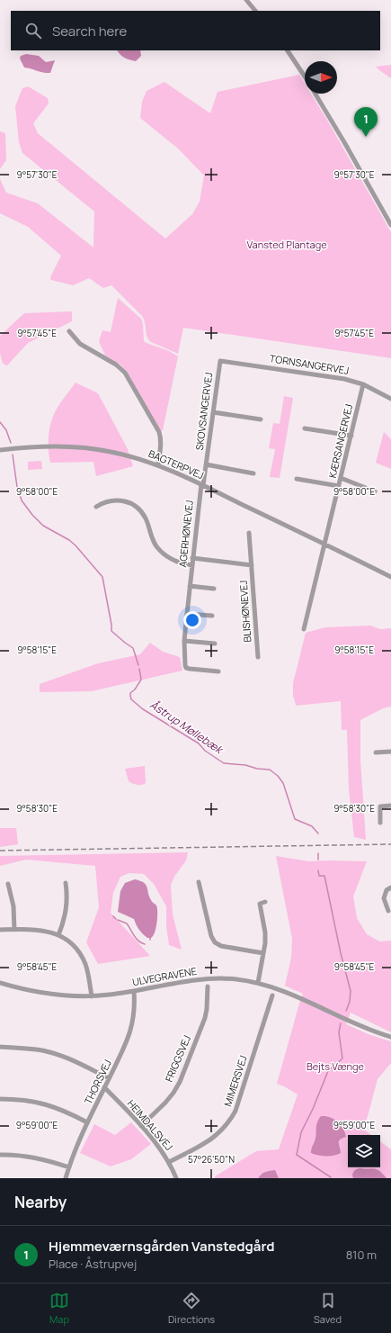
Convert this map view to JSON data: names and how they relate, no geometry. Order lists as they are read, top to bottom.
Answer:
{
  "streets": {
    "street": [
      "TORNSANGERVEJ",
      "SKOVSANGERVEJ",
      "KÆRSANGERVEJ",
      "BAGTERPVEJ",
      "AGERHØNEVEJ",
      "BLISHØNEVEJ",
      "ULVEGRAVENE",
      "FRIGGSVEJ",
      "MIMERSVEJ",
      "THORSVEJ",
      "HEIMDALSVEJ"
    ]
  },
  "crossings": [
    ["TORNSANGERVEJ", "SKOVSANGERVEJ"],
    ["TORNSANGERVEJ", "KÆRSANGERVEJ"],
    ["SKOVSANGERVEJ", "BAGTERPVEJ"],
    ["SKOVSANGERVEJ", "AGERHØNEVEJ"],
    ["KÆRSANGERVEJ", "BAGTERPVEJ"],
    ["BAGTERPVEJ", "AGERHØNEVEJ"],
    ["ULVEGRAVENE", "THORSVEJ"],
    ["FRIGGSVEJ", "HEIMDALSVEJ"],
    ["MIMERSVEJ", "HEIMDALSVEJ"],
    ["THORSVEJ", "HEIMDALSVEJ"]
  ],
  "water": ["Åstrup Møllebæk"],
  "parks": ["Vansted Plantage", "Bejts Vænge"],
  "north": "right",
  "page": {
    "search": "Search here",
    "pins": "1",
    "heading": "Nearby",
    "list": [
      {
        "mark": "1",
        "name": "Hjemmeværnsgården Vanstedgård",
        "note": "Place · Åstrupvej",
        "value": "810 m"
      }
    ],
    "nav": ["Map", "Directions", "Saved"]
  },
  "coordinates": [
    "9°57'30\"E",
    "9°57'45\"E",
    "9°58'00\"E",
    "9°58'15\"E",
    "9°58'30\"E",
    "9°58'45\"E",
    "9°59'00\"E",
    "57°26'50\"N"
  ]
}
